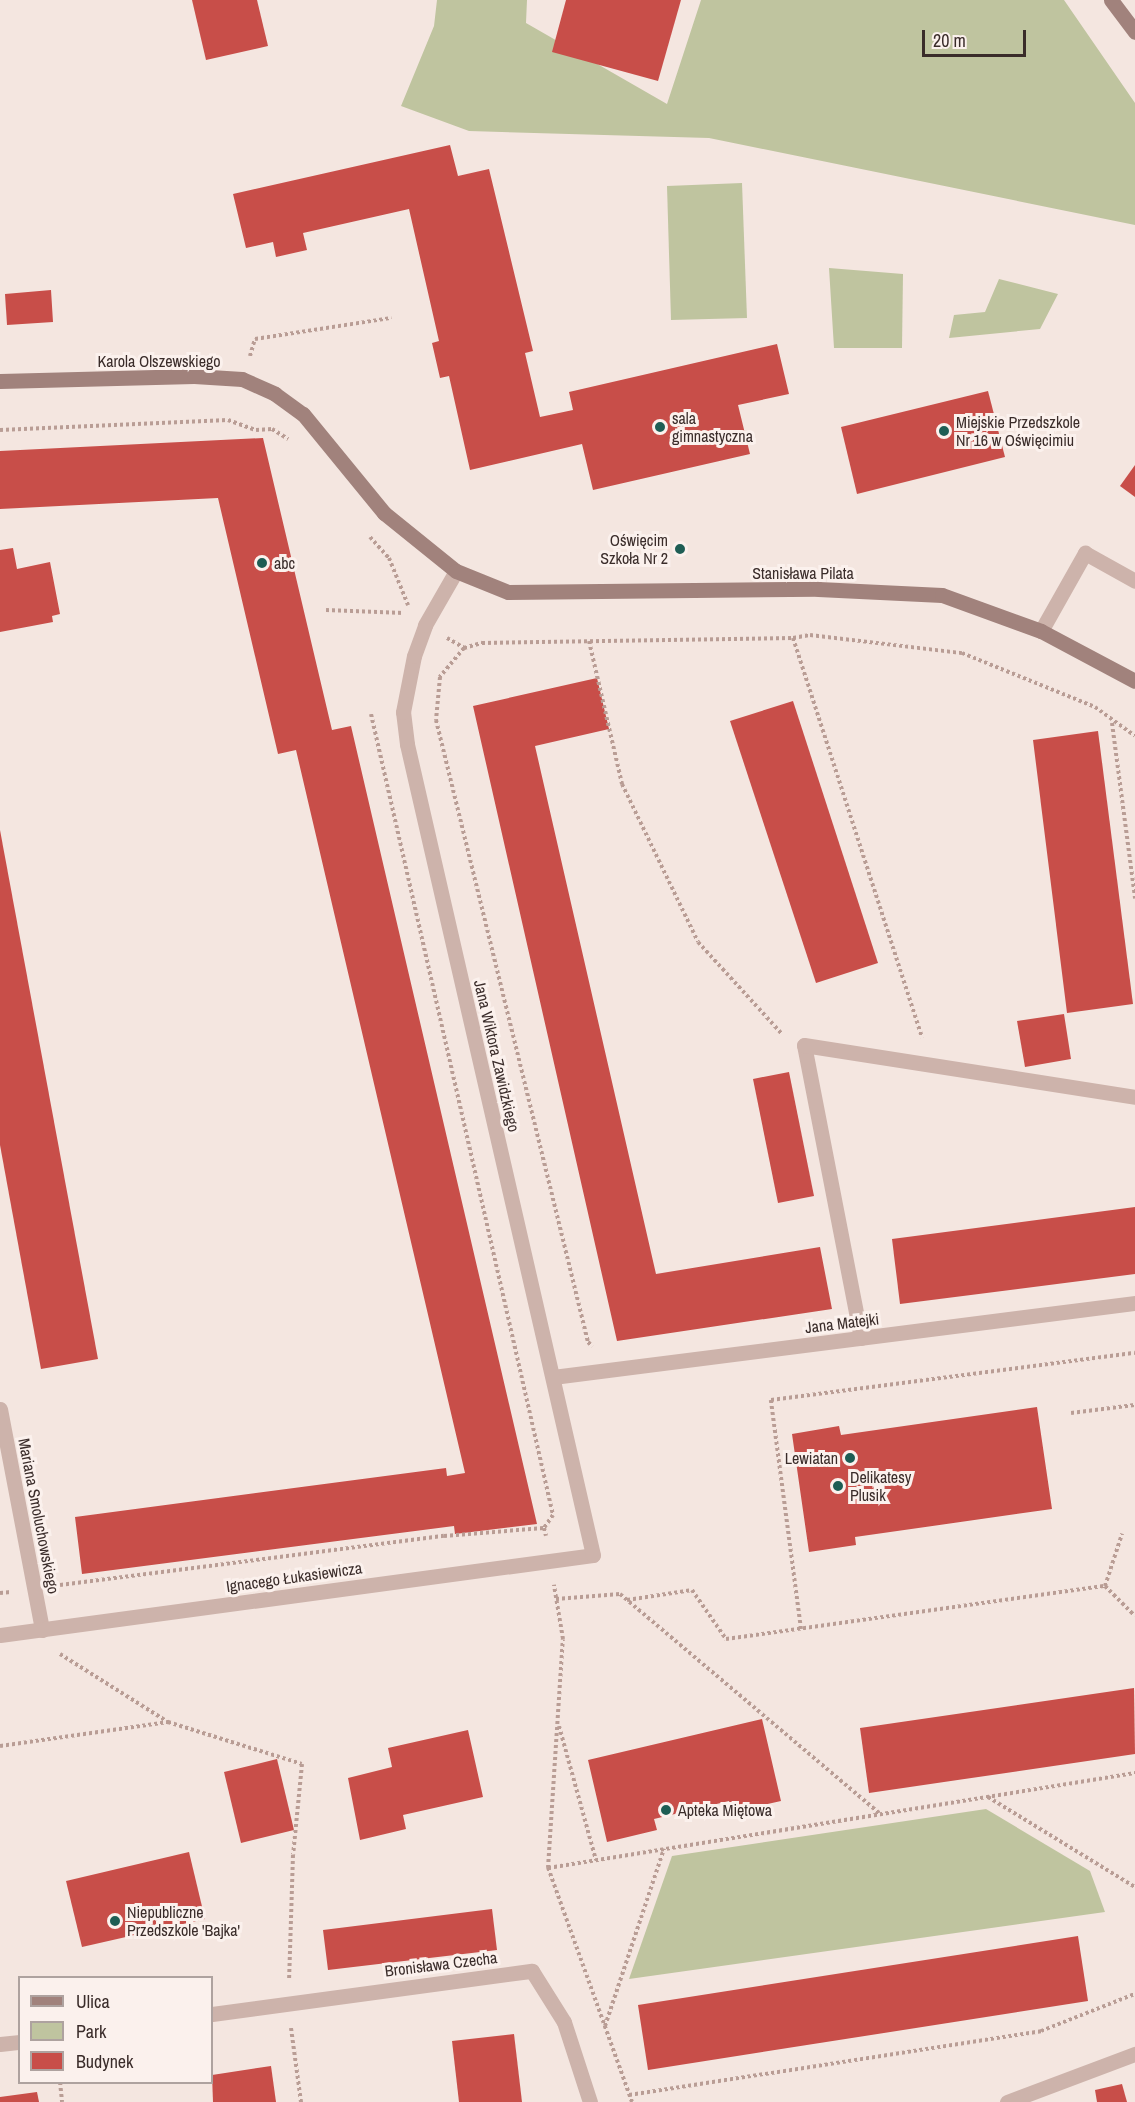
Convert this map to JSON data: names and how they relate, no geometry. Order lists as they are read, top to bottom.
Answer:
{
  "streets": {
    "street": [
      "Karola Olszewskiego",
      "Stanisława Pilata",
      "Jana Wiktora Zawidzkiego",
      "Jana Matejki",
      "Mariana Smoluchowskiego",
      "Ignacego Łukasiewicza",
      "Bronisława Czecha"
    ]
  },
  "crossings": [
    ["Karola Olszewskiego", "Stanisława Pilata"],
    ["Karola Olszewskiego", "Jana Wiktora Zawidzkiego"],
    ["Stanisława Pilata", "Jana Wiktora Zawidzkiego"],
    ["Jana Wiktora Zawidzkiego", "Jana Matejki"],
    ["Jana Wiktora Zawidzkiego", "Ignacego Łukasiewicza"],
    ["Mariana Smoluchowskiego", "Ignacego Łukasiewicza"]
  ],
  "places": [
    "sala gimnastyczna",
    "Miejskie Przedszkole Nr 16 w Oświęcimiu",
    "Oświęcim Szkoła Nr 2",
    "abc",
    "Lewiatan",
    "Delikatesy Plusik",
    "Apteka Miętowa",
    "Niepubliczne Przedszkole 'Bajka'"
  ],
  "legend": ["Ulica", "Park", "Budynek"],
  "scale_bar": "20 m"
}
